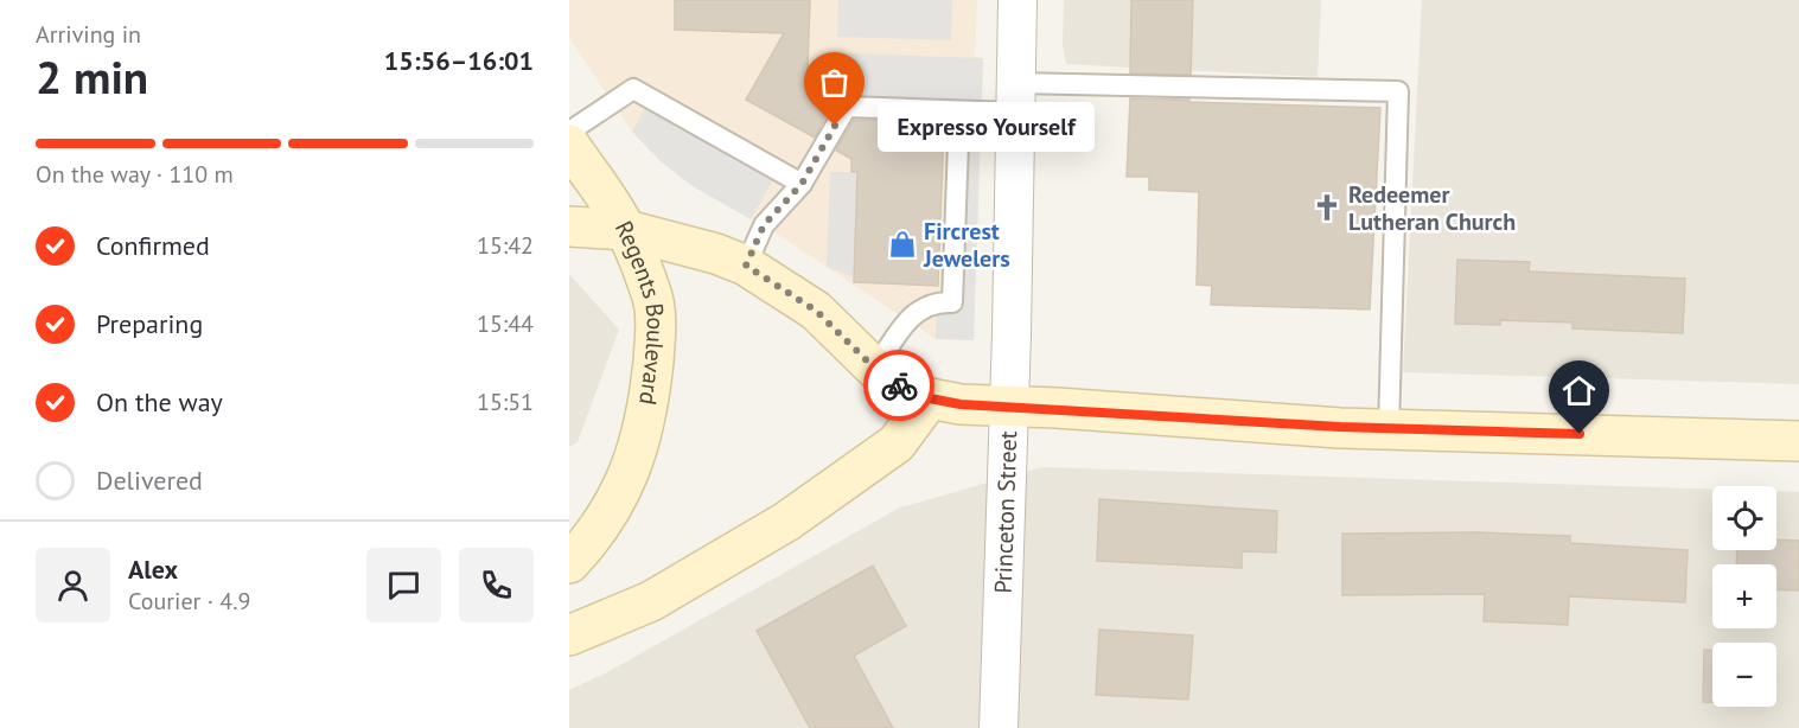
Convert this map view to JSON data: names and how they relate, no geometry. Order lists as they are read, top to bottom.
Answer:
{
  "streets": {
    "street": ["Regents Boulevard", "Princeton Street"]
  },
  "places": {
    "other": ["Expresso Yourself"],
    "church": ["Redeemer Lutheran Church"],
    "shop": ["Fircrest Jewelers"]
  },
  "page": {
    "heading": ["2 min", "Arriving in", "15:56–16:01"],
    "panel": ["Alex", "Courier · 4.9"],
    "bubble": "Expresso Yourself",
    "bar": "On the way · 110 m",
    "list": [
      ["Confirmed", "15:42"],
      ["Preparing", "15:44"],
      ["On the way", "15:51"],
      "Delivered"
    ],
    "map_buttons": ["+", "−"]
  }
}
